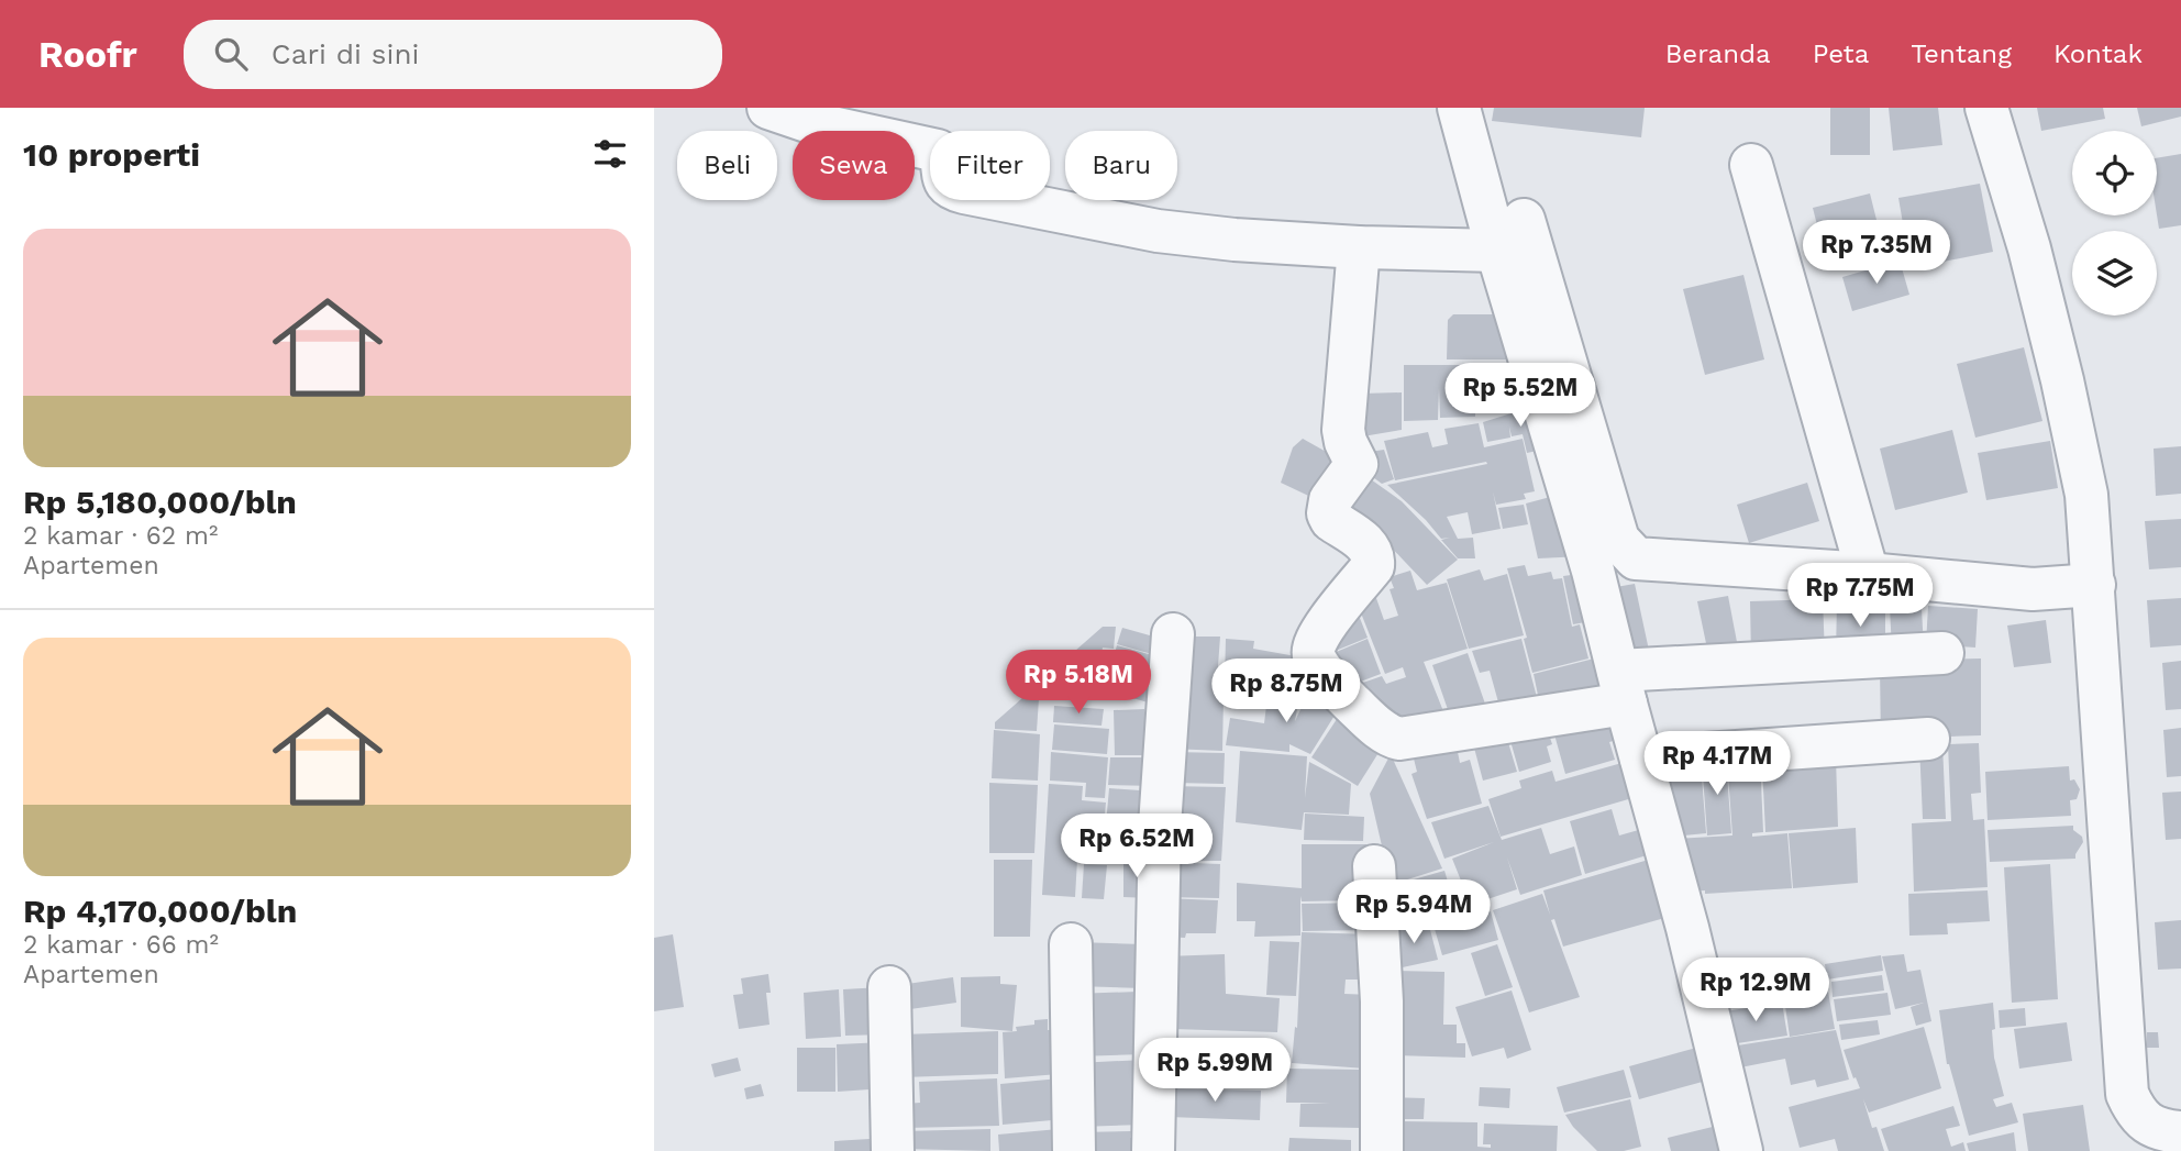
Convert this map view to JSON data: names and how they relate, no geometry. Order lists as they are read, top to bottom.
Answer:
{
  "page": {
    "header": "Roofr",
    "search": "Cari di sini",
    "nav": [
      "Beranda",
      "Peta",
      "Tentang",
      "Kontak"
    ],
    "heading": "10 properti",
    "chip": [
      "Beli",
      "Sewa",
      "Filter",
      "Baru"
    ],
    "list": [
      {
        "name": "Rp 5,180,000/bln",
        "note": "2 kamar · 62 m² · Apartemen"
      },
      {
        "name": "Rp 4,170,000/bln",
        "note": "2 kamar · 66 m² · Apartemen"
      }
    ],
    "price": [
      "Rp 7.35M",
      "Rp 5.52M",
      "Rp 7.75M",
      "Rp 5.18M",
      "Rp 8.75M",
      "Rp 4.17M",
      "Rp 6.52M",
      "Rp 5.94M",
      "Rp 12.9M",
      "Rp 5.99M"
    ]
  }
}
